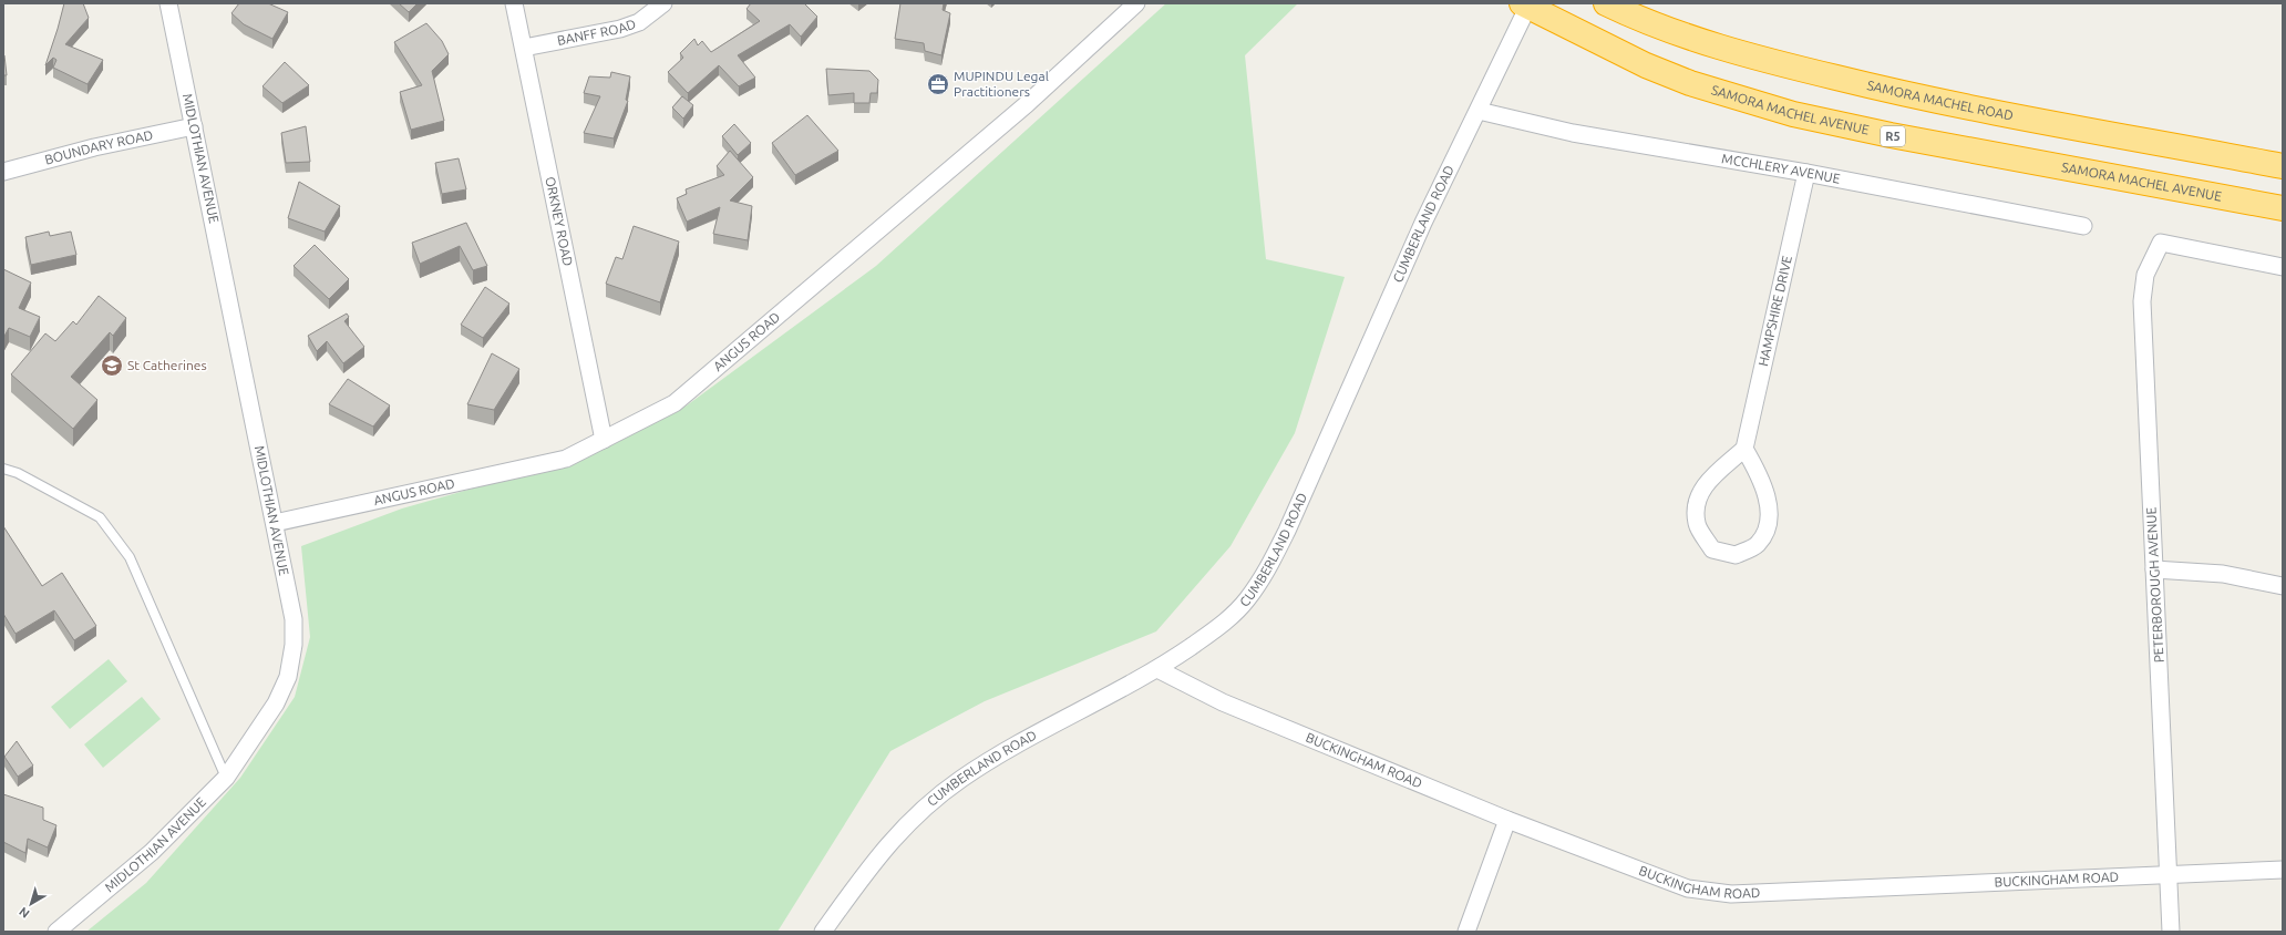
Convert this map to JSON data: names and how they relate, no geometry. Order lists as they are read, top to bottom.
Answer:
{
  "streets": {
    "highway": ["SAMORA MACHEL ROAD", "SAMORA MACHEL AVENUE", "R5"],
    "street": [
      "BANFF ROAD",
      "BOUNDARY ROAD",
      "MIDLOTHIAN AVENUE",
      "MCCHLERY AVENUE",
      "ORKNEY ROAD",
      "CUMBERLAND ROAD",
      "HAMPSHIRE DRIVE",
      "ANGUS ROAD",
      "PETERBOROUGH AVENUE",
      "BUCKINGHAM ROAD"
    ]
  },
  "crossings": [
    ["BANFF ROAD", "ORKNEY ROAD"],
    ["SAMORA MACHEL AVENUE", "CUMBERLAND ROAD"],
    ["BOUNDARY ROAD", "MIDLOTHIAN AVENUE"],
    ["MIDLOTHIAN AVENUE", "ANGUS ROAD"],
    ["MCCHLERY AVENUE", "CUMBERLAND ROAD"],
    ["MCCHLERY AVENUE", "HAMPSHIRE DRIVE"],
    ["ORKNEY ROAD", "ANGUS ROAD"],
    ["CUMBERLAND ROAD", "BUCKINGHAM ROAD"],
    ["PETERBOROUGH AVENUE", "BUCKINGHAM ROAD"]
  ],
  "places": {
    "office": ["MUPINDU Legal Practitioners"],
    "school or university": ["St Catherines"]
  },
  "north": "bottom left"
}
